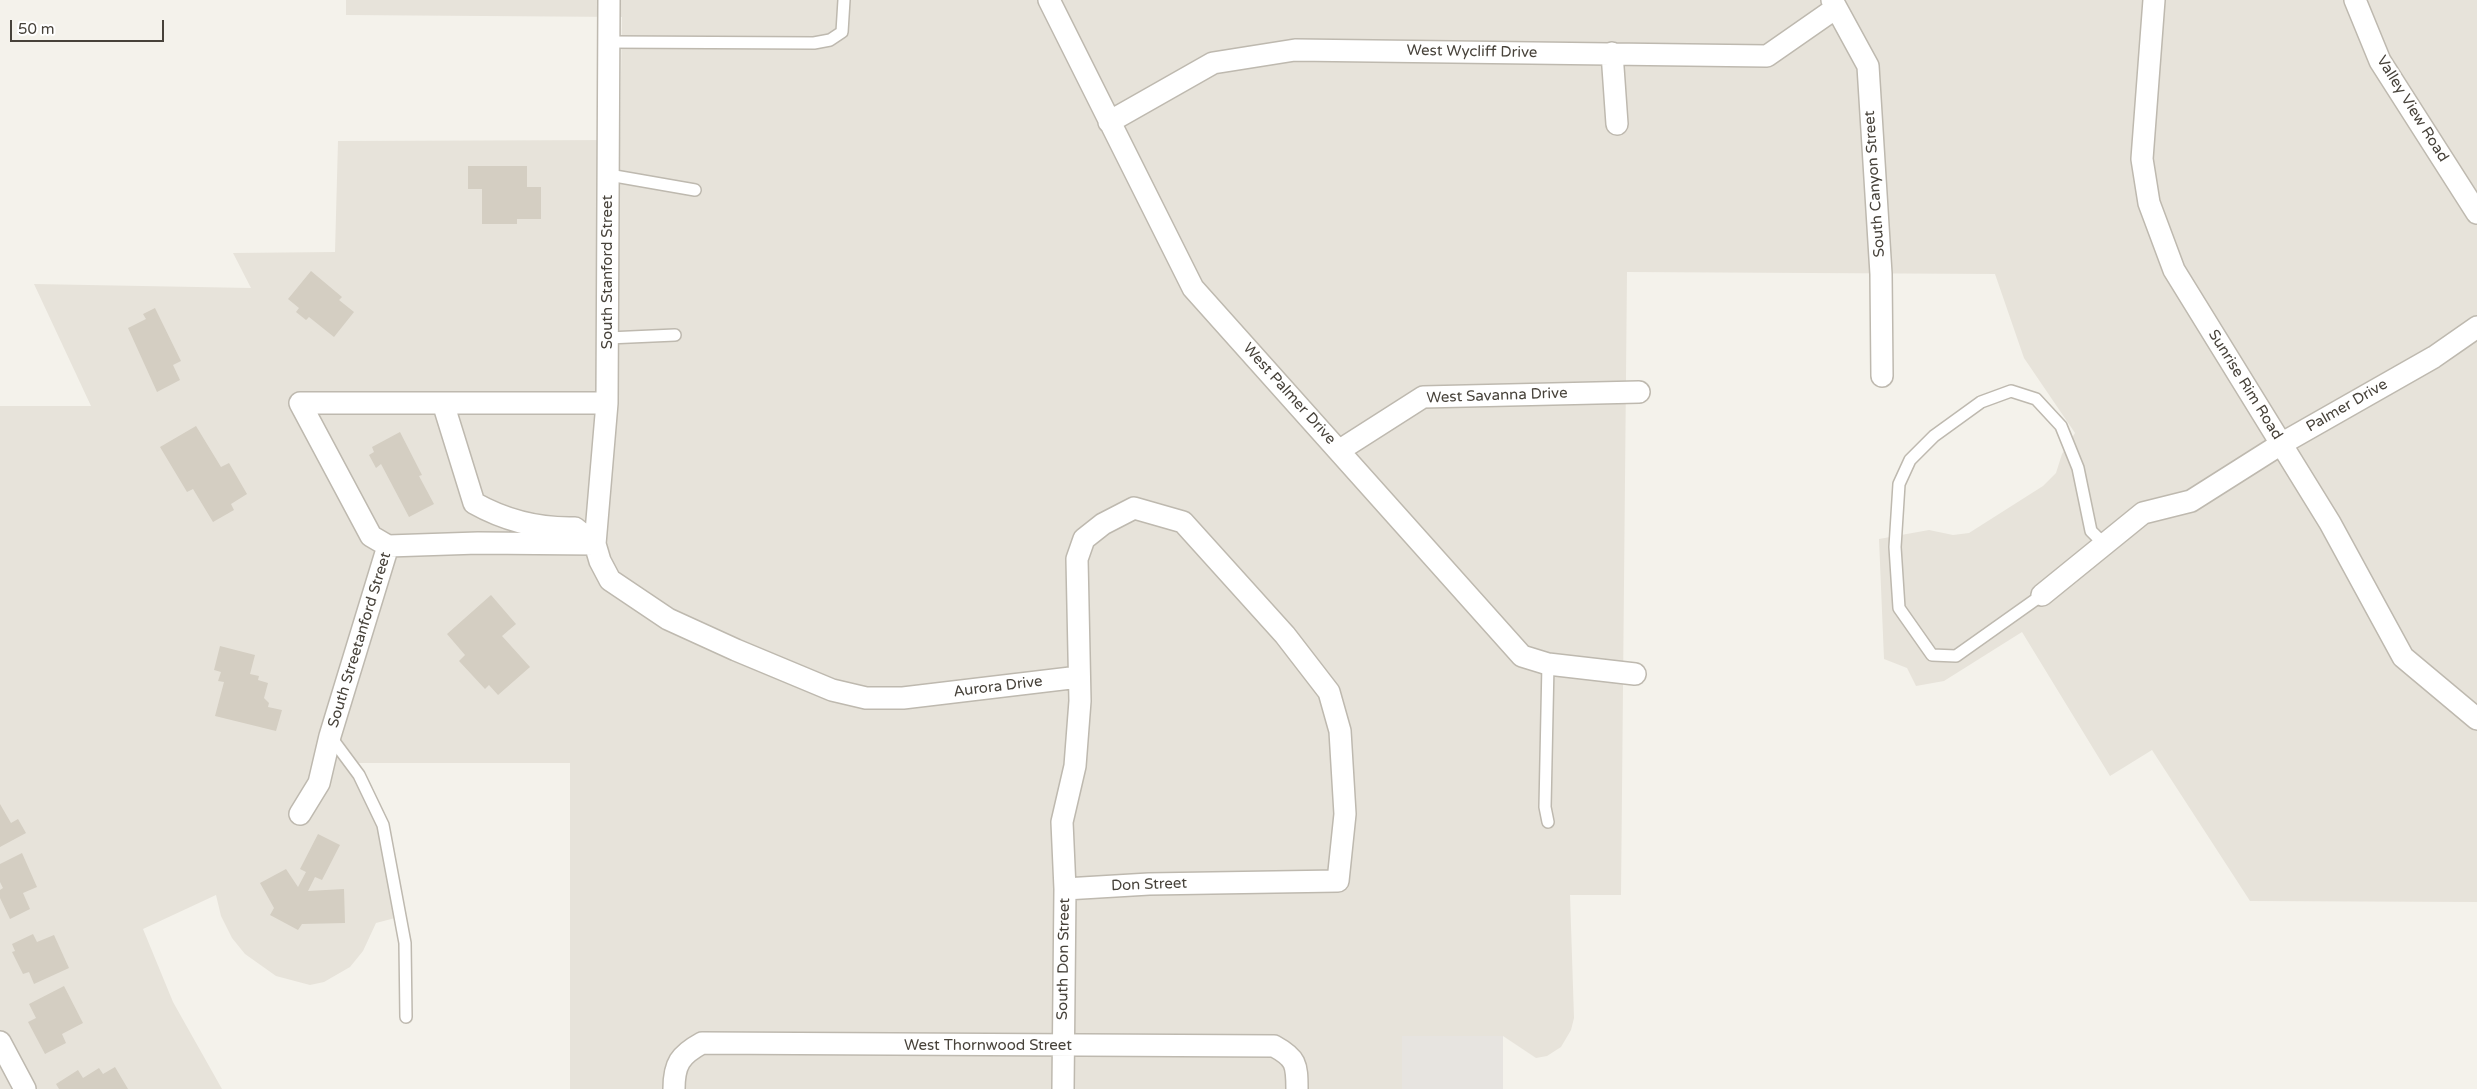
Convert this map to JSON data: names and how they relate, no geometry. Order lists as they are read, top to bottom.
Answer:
{
  "streets": {
    "street": [
      "West Wycliff Drive",
      "Valley View Road",
      "South Canyon Street",
      "South Stanford Street",
      "Sunrise Rim Road",
      "West Palmer Drive",
      "West Savanna Drive",
      "Palmer Drive",
      "South Streetanford Street",
      "Aurora Drive",
      "Don Street",
      "South Don Street",
      "West Thornwood Street"
    ]
  },
  "crossings": [
    ["West Wycliff Drive", "South Canyon Street"],
    ["West Wycliff Drive", "West Palmer Drive"],
    ["South Stanford Street", "South Streetanford Street"],
    ["South Stanford Street", "Aurora Drive"],
    ["Sunrise Rim Road", "Palmer Drive"],
    ["West Palmer Drive", "West Savanna Drive"],
    ["South Streetanford Street", "Aurora Drive"],
    ["Aurora Drive", "Don Street"],
    ["Don Street", "South Don Street"],
    ["South Don Street", "West Thornwood Street"]
  ],
  "scale_bar": "50 m"
}
